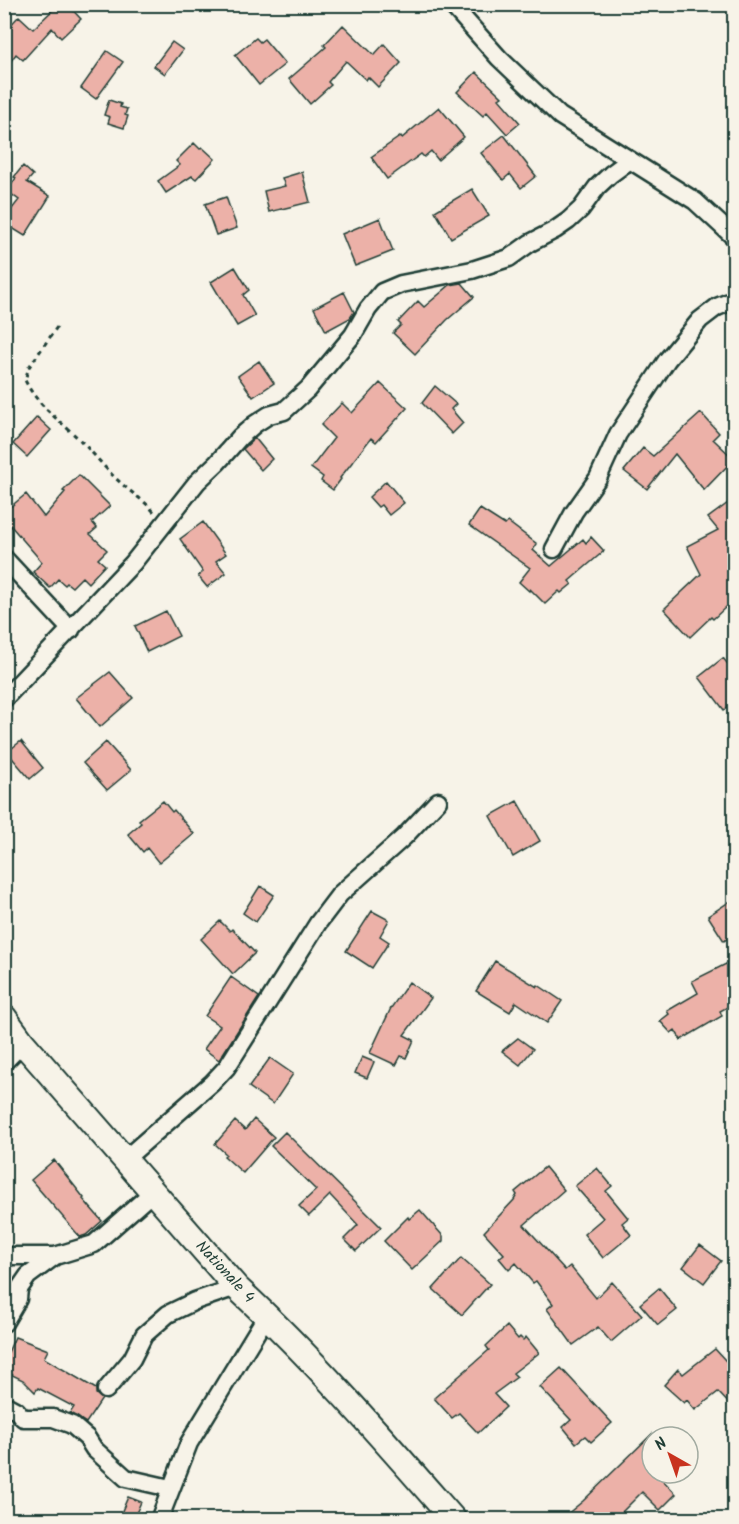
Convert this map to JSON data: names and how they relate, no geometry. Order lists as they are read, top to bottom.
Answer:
{
  "streets": {
    "highway": ["Nationale 4"]
  },
  "north": "top left"
}
